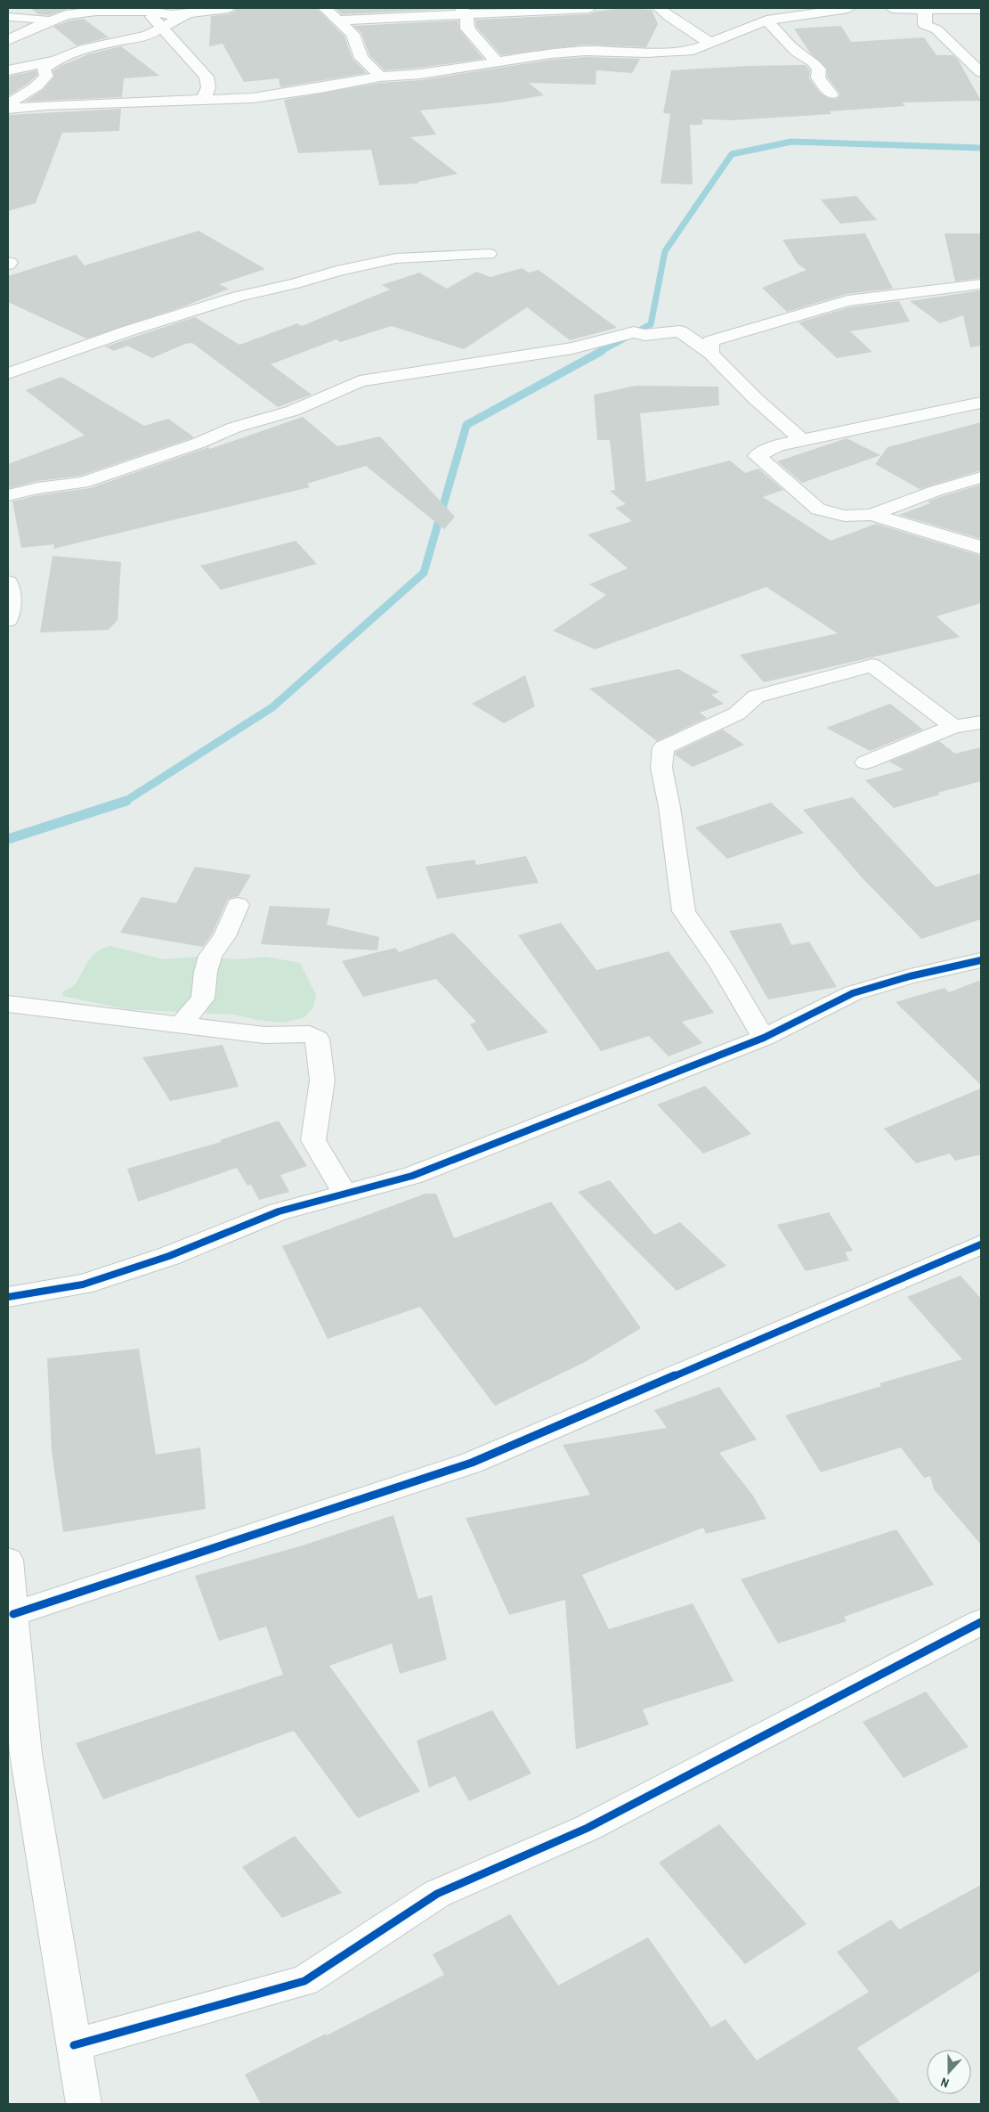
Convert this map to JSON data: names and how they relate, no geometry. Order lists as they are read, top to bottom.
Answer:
{
  "north": "bottom"
}
